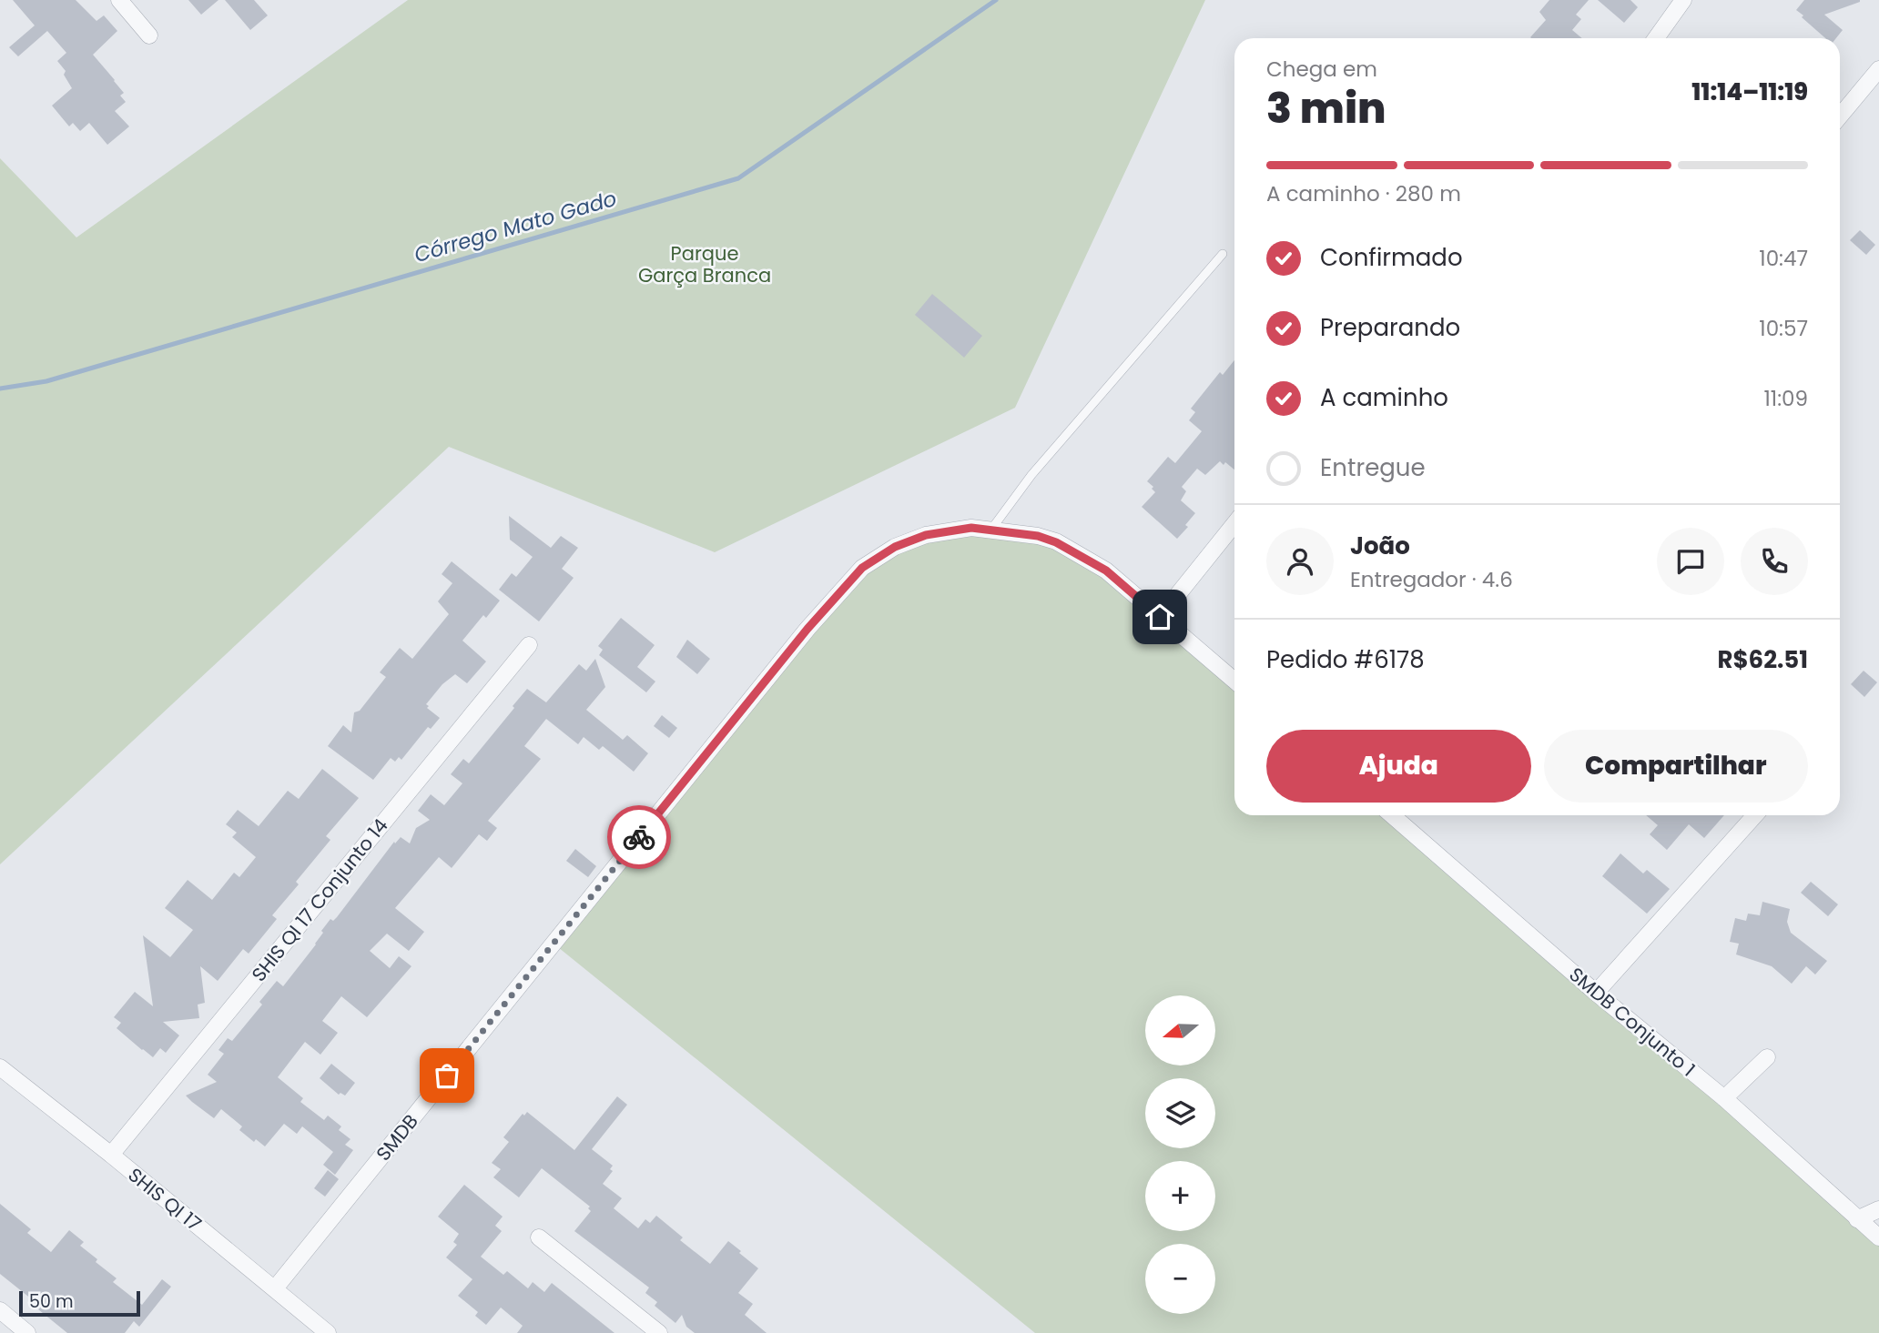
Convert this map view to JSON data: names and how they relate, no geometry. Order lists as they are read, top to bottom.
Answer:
{
  "streets": {
    "street": [
      "SHIS QI 17 Conjunto 14",
      "SMDB Conjunto 1",
      "SMDB",
      "SHIS QI 17"
    ]
  },
  "crossings": [
    ["SHIS QI 17 Conjunto 14", "SHIS QI 17"],
    ["SMDB", "SHIS QI 17"]
  ],
  "water": ["Córrego Mato Gado"],
  "parks": ["Parque Garça Branca"],
  "scale_bar": "50 m",
  "north": "left",
  "page": {
    "heading": ["3 min", "Chega em", "11:14–11:19"],
    "panel": [
      "João",
      "Entregador · 4.6",
      "Pedido #6178",
      "R$62.51"
    ],
    "bar": "A caminho · 280 m",
    "list": [
      ["Confirmado", "10:47"],
      ["Preparando", "10:57"],
      ["A caminho", "11:09"],
      "Entregue"
    ],
    "buttons": ["Ajuda", "Compartilhar"],
    "map_buttons": ["+", "−"],
    "scale": "50 m"
  }
}
